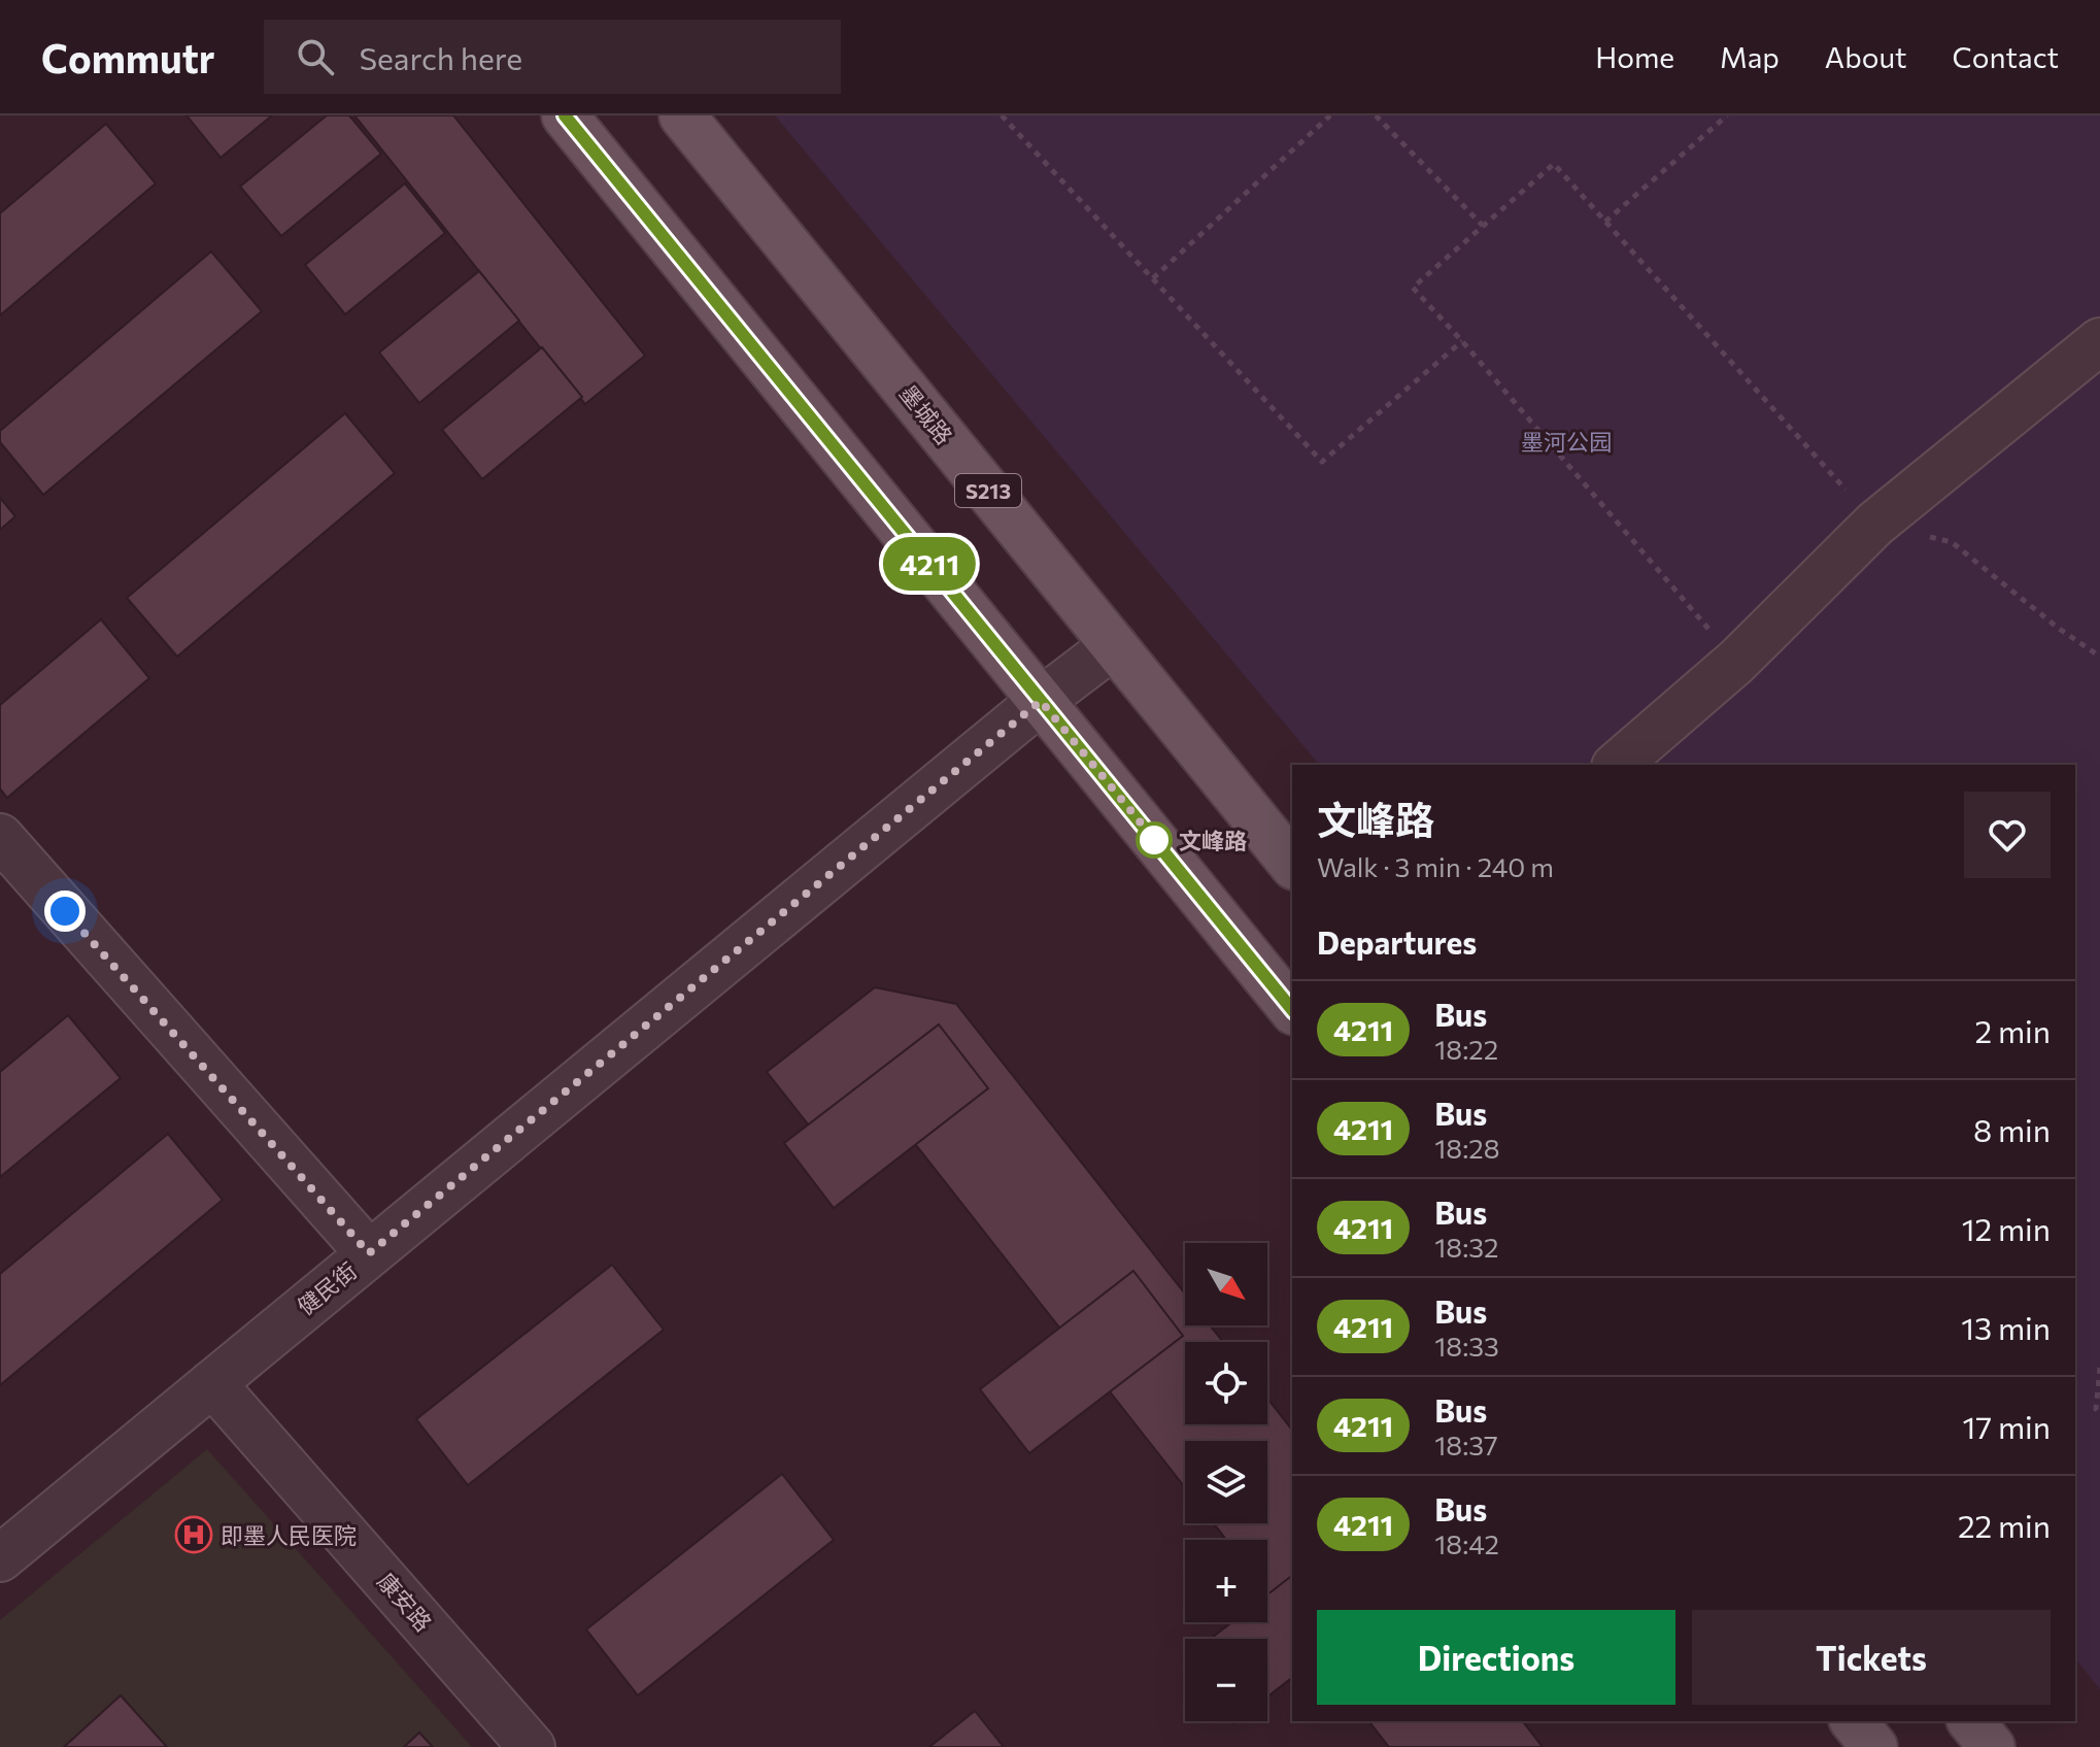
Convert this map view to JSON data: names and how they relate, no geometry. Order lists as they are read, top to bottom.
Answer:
{
  "streets": {
    "main road": ["墨城路", "S213"],
    "street": ["健民街", "康安路"]
  },
  "crossings": [
    ["墨城路", "健民街"],
    ["健民街", "康安路"]
  ],
  "parks": ["墨河公园"],
  "places": {
    "other": ["文峰路"],
    "hospital": ["即墨人民医院"]
  },
  "lines": ["bus line 4211"],
  "north": "bottom right",
  "page": {
    "header": "Commutr",
    "search": "Search here",
    "nav": [
      "Home",
      "Map",
      "About",
      "Contact"
    ],
    "on_map": "4211",
    "heading": [
      ["文峰路", "Walk · 3 min · 240 m"],
      "Departures"
    ],
    "list": [
      {
        "mark": "4211",
        "name": "Bus",
        "note": "18:22",
        "value": "2 min"
      },
      {
        "mark": "4211",
        "name": "Bus",
        "note": "18:28",
        "value": "8 min"
      },
      {
        "mark": "4211",
        "name": "Bus",
        "note": "18:32",
        "value": "12 min"
      },
      {
        "mark": "4211",
        "name": "Bus",
        "note": "18:33",
        "value": "13 min"
      },
      {
        "mark": "4211",
        "name": "Bus",
        "note": "18:37",
        "value": "17 min"
      },
      {
        "mark": "4211",
        "name": "Bus",
        "note": "18:42",
        "value": "22 min"
      }
    ],
    "map_buttons": ["+", "−"],
    "buttons": ["Directions", "Tickets"]
  }
}
